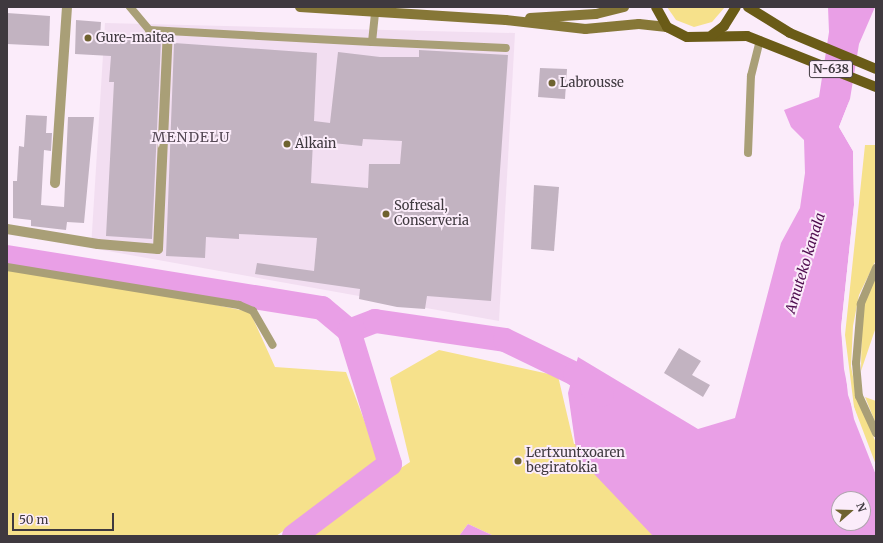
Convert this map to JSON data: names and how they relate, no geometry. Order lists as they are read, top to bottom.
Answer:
{
  "streets": {
    "main road": ["N-638"]
  },
  "districts": ["MENDELU"],
  "water": ["Amuteko kanala"],
  "places": [
    "Gure-maitea",
    "Labrousse",
    "Alkain",
    "Sofresal, Conserveria",
    "Lertxuntxoaren begiratokia"
  ],
  "scale_bar": "50 m",
  "north": "right"
}
